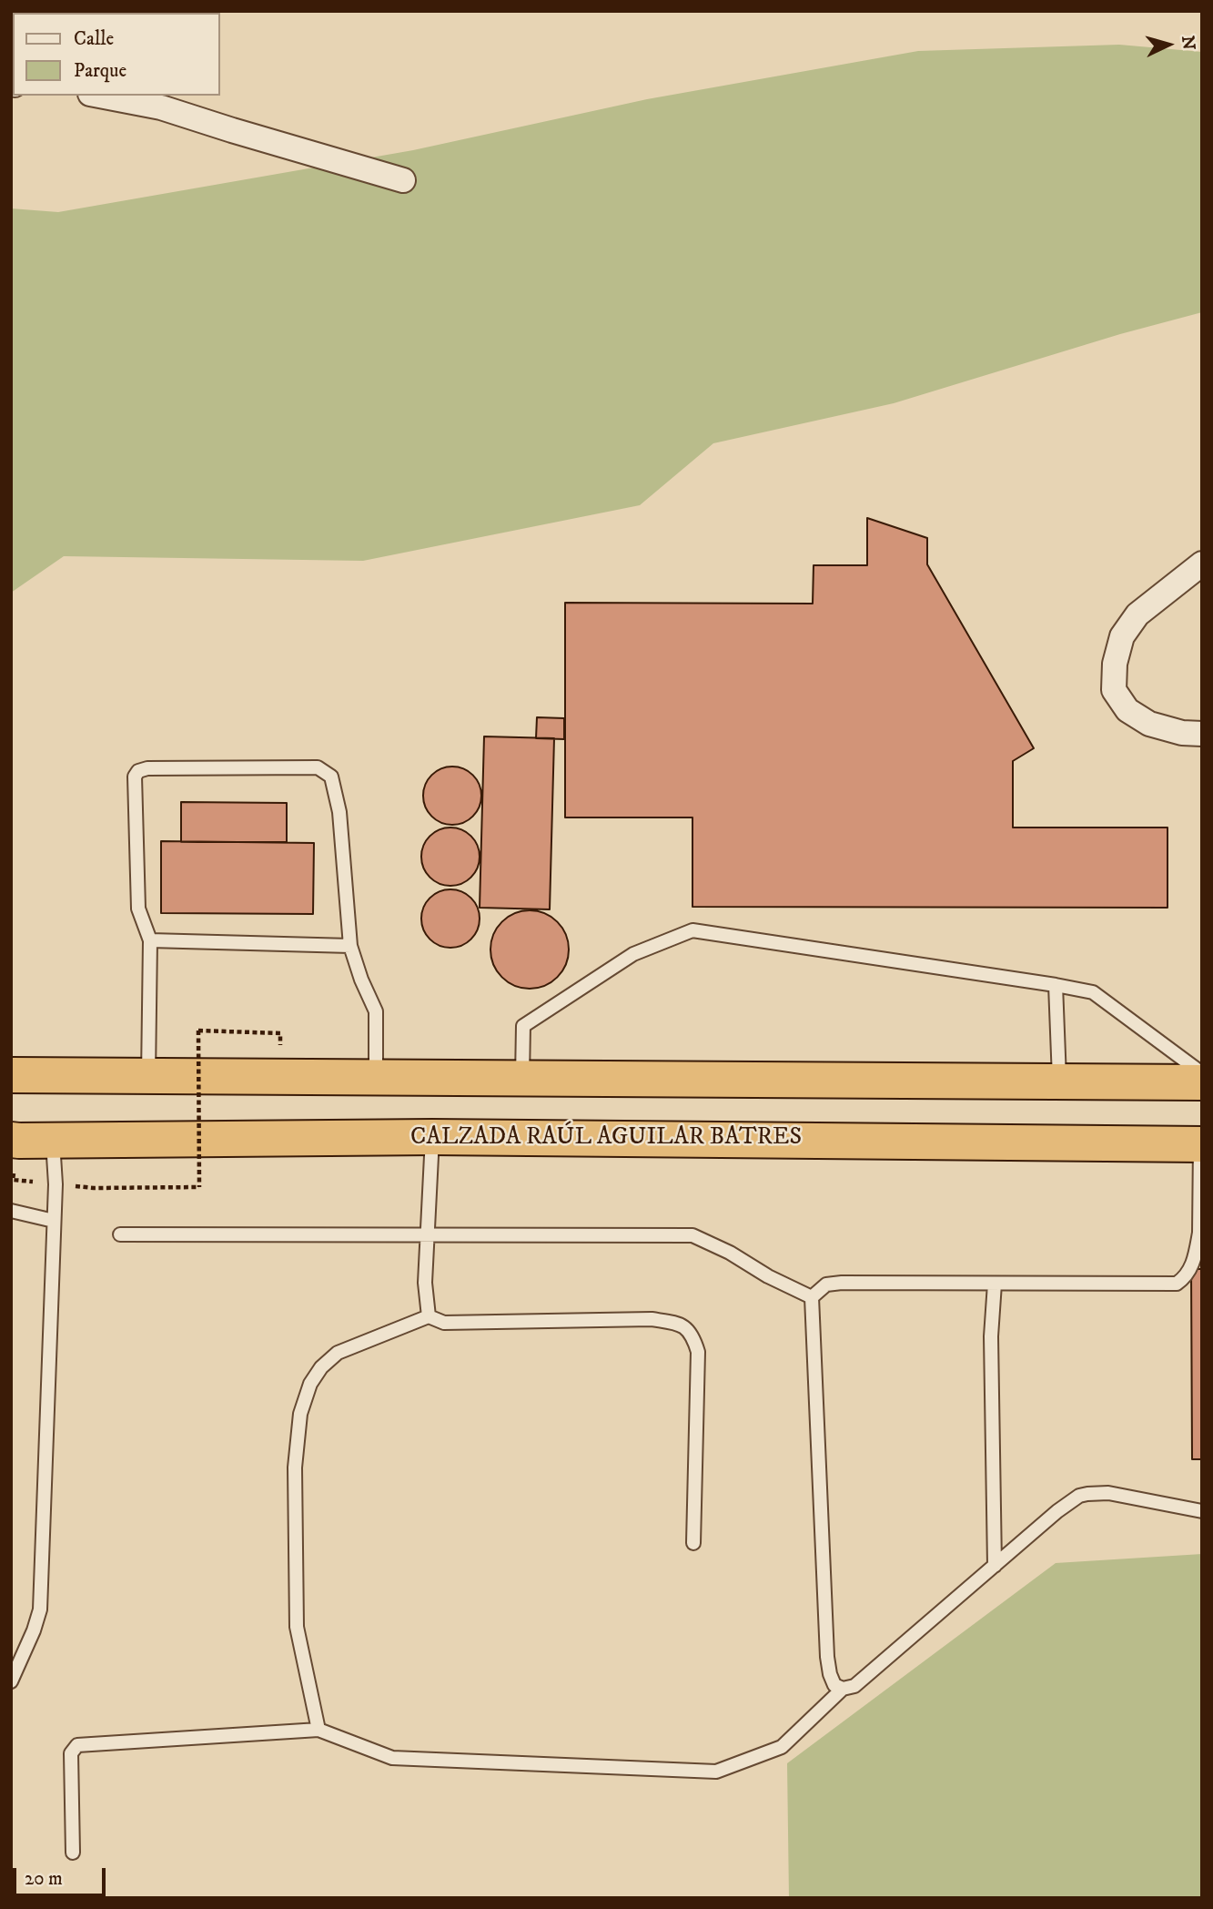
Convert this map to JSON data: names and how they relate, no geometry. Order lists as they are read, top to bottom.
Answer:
{
  "streets": {
    "highway": ["CALZADA RAÚL AGUILAR BATRES"]
  },
  "legend": ["Calle", "Parque"],
  "scale_bar": "20 m",
  "north": "right"
}
